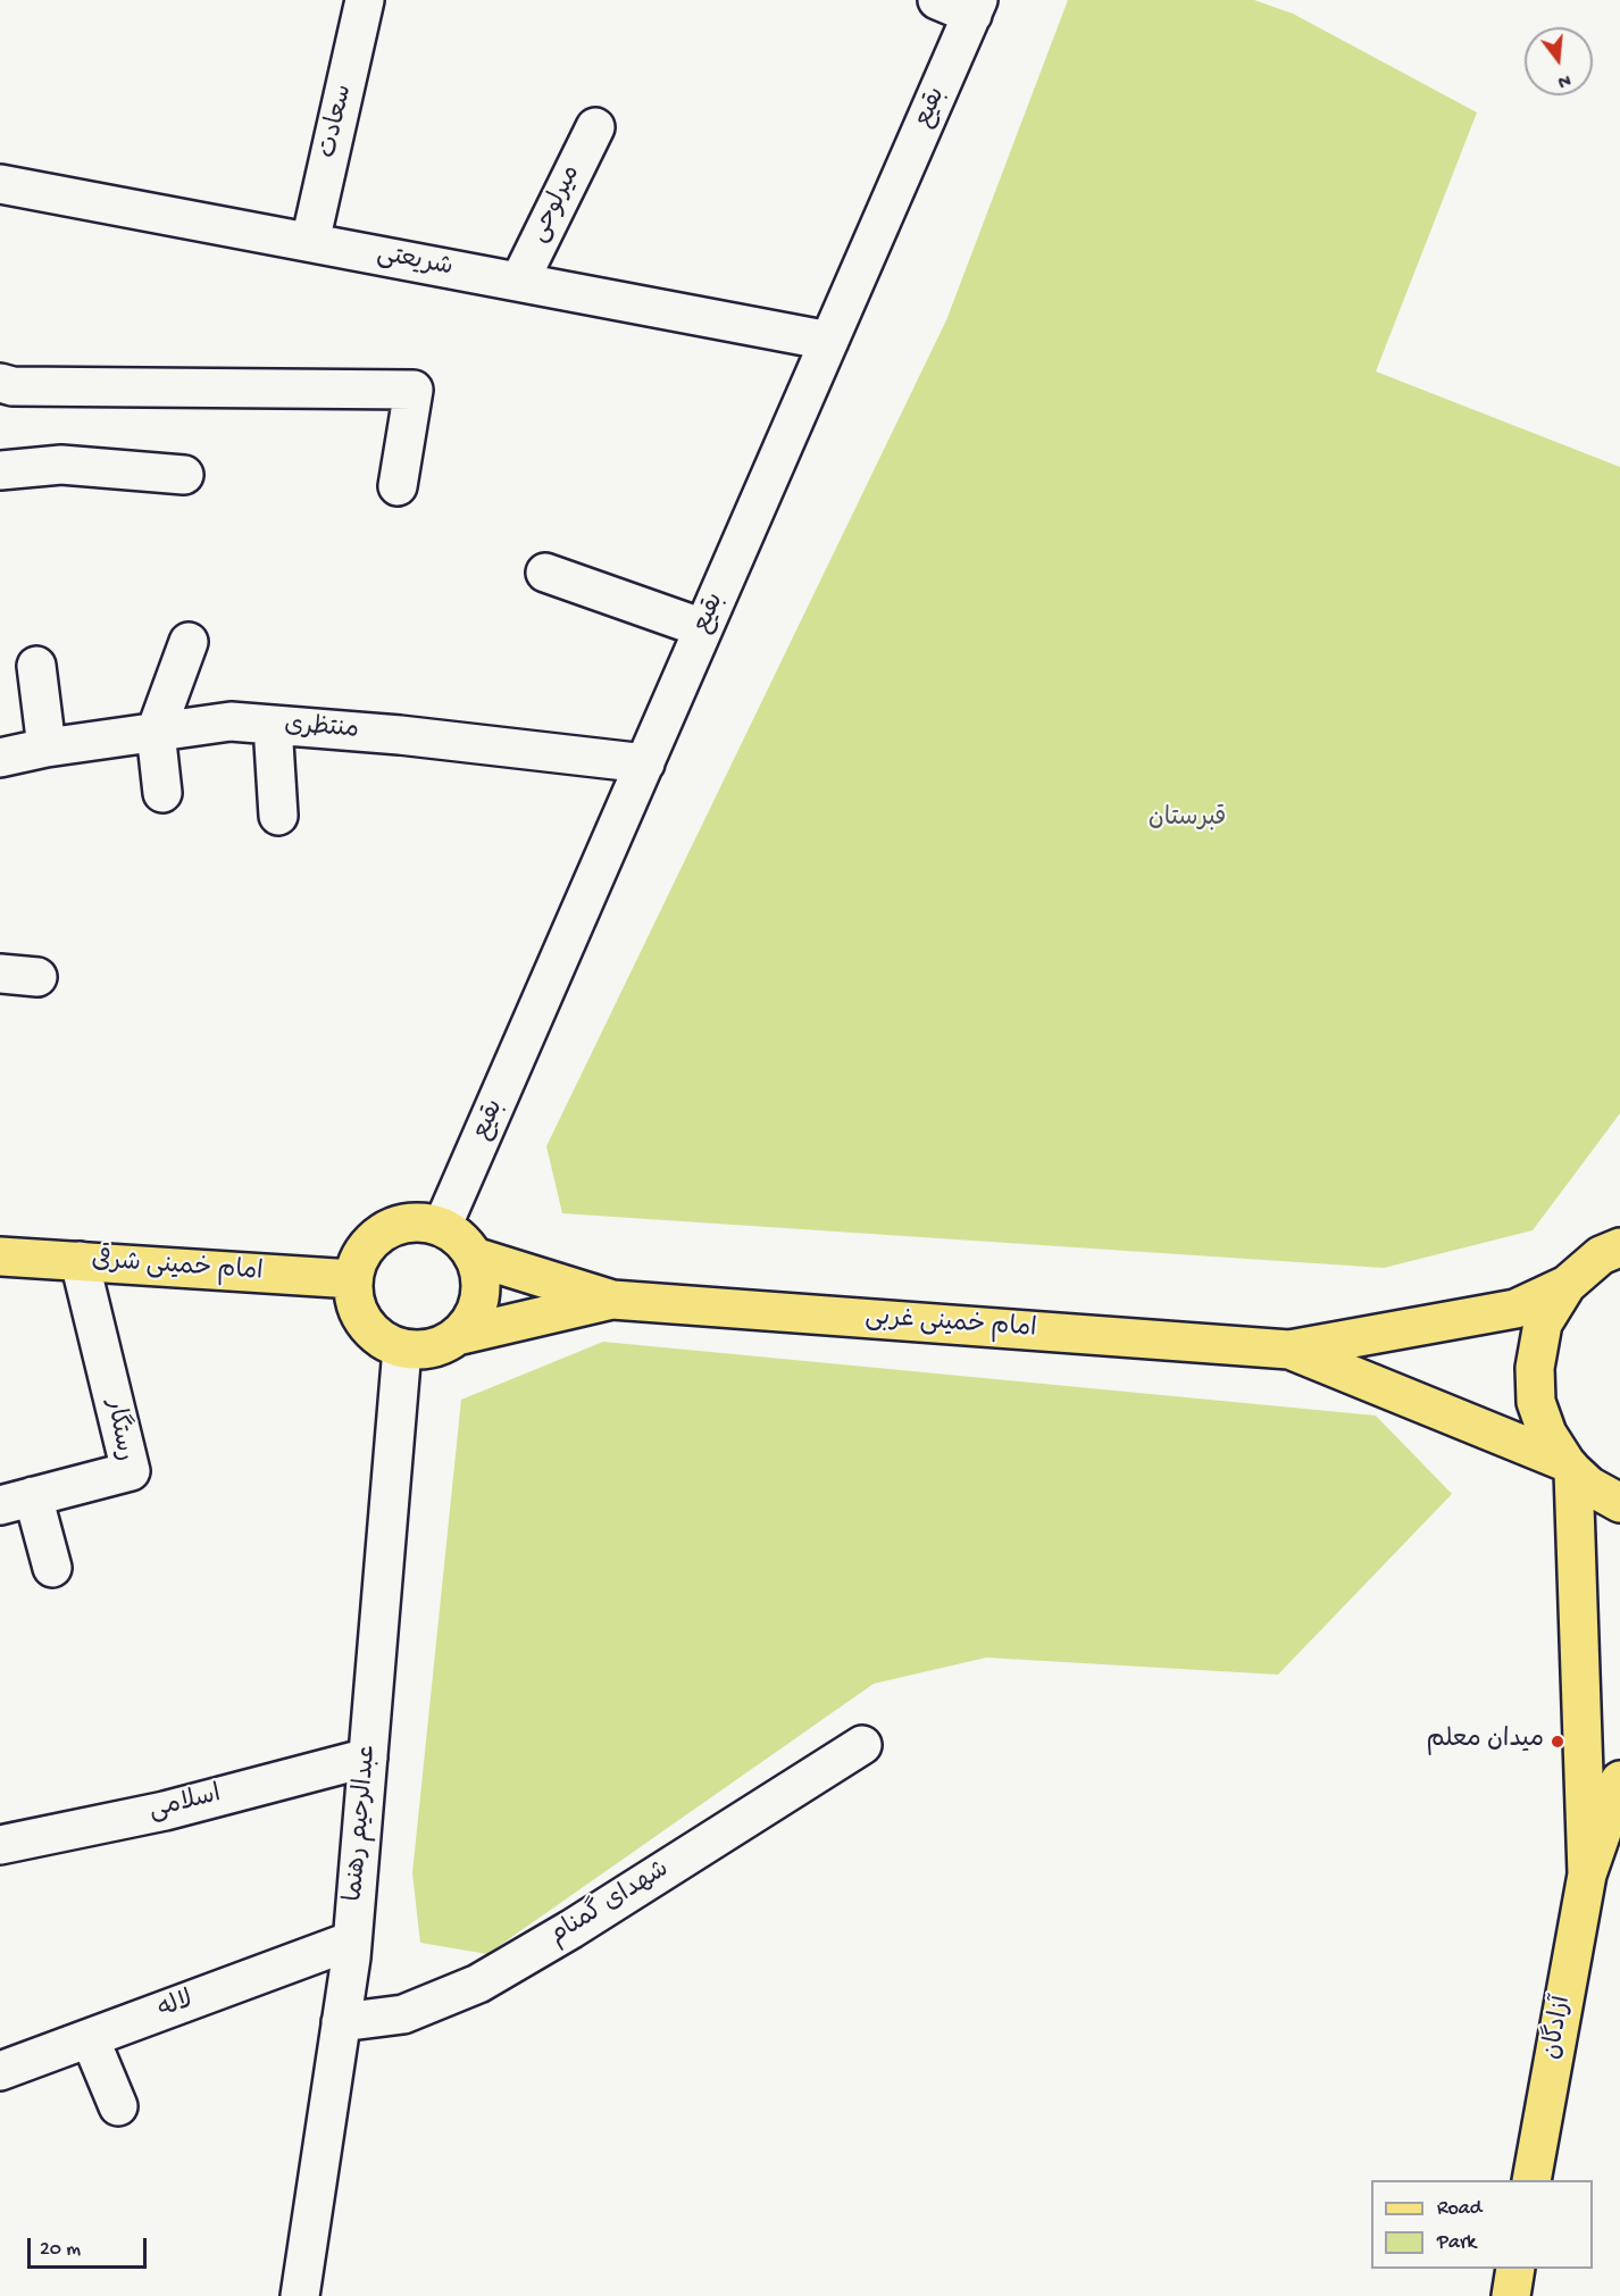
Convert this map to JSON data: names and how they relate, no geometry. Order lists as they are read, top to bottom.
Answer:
{
  "streets": {
    "main road": ["امام خمینی شرقی", "امام خمینی غربی", "آزادگان"],
    "street": [
      "بقیع",
      "سعادت",
      "میرلوحی",
      "شریعتی",
      "منتظری",
      "رستگار",
      "اسلامی",
      "عبدالرحیم رهنما",
      "شهدای گمنام",
      "لاله"
    ]
  },
  "crossings": [
    ["بقیع", "شریعتی"],
    ["بقیع", "منتظری"],
    ["بقیع", "امام خمینی شرقی"],
    ["بقیع", "امام خمینی غربی"],
    ["بقیع", "عبدالرحیم رهنما"],
    ["سعادت", "شریعتی"],
    ["میرلوحی", "شریعتی"],
    ["امام خمینی شرقی", "امام خمینی غربی"],
    ["امام خمینی شرقی", "رستگار"],
    ["امام خمینی شرقی", "عبدالرحیم رهنما"],
    ["امام خمینی غربی", "عبدالرحیم رهنما"],
    ["اسلامی", "عبدالرحیم رهنما"],
    ["عبدالرحیم رهنما", "شهدای گمنام"],
    ["عبدالرحیم رهنما", "لاله"]
  ],
  "parks": ["قبرستان"],
  "places": ["میدان معلم"],
  "legend": ["Road", "Park"],
  "scale_bar": "20 m",
  "north": "bottom"
}
